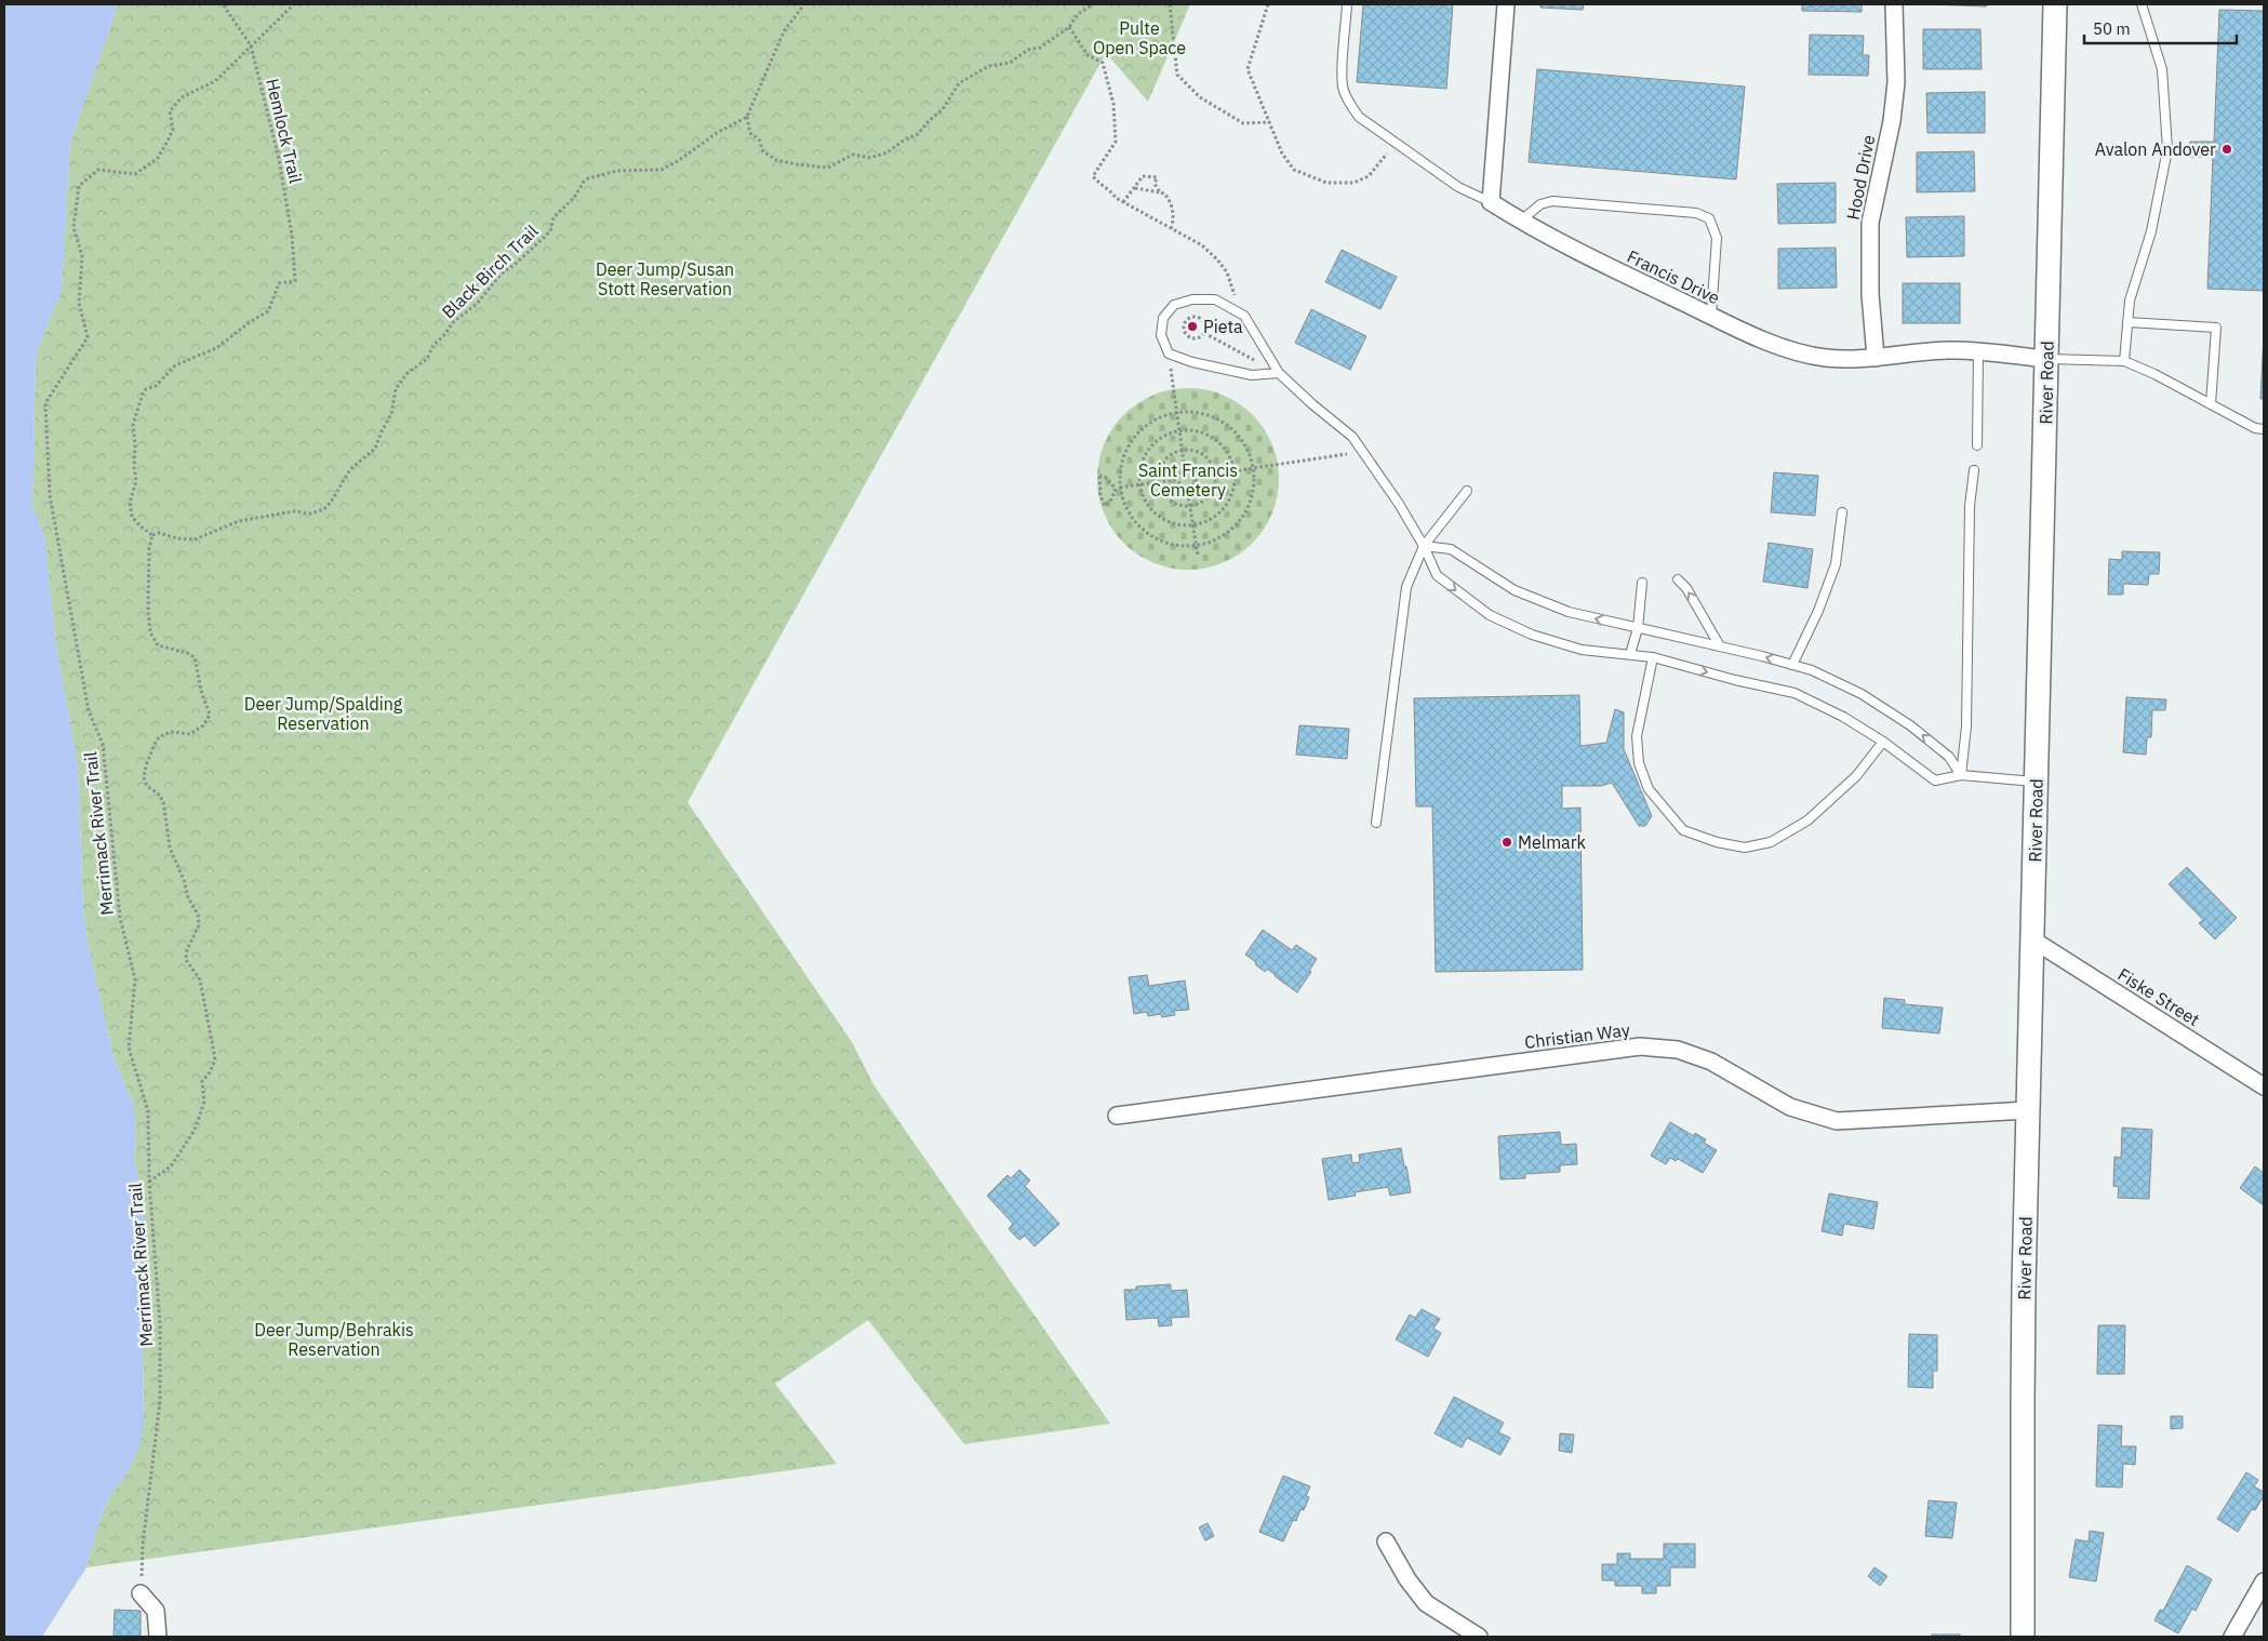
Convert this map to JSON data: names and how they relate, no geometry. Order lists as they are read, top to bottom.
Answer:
{
  "streets": {
    "main road": ["River Road"],
    "street": [
      "Hood Drive",
      "Francis Drive",
      "Fiske Street",
      "Christian Way"
    ],
    "path": ["Hemlock Trail", "Black Birch Trail", "Merrimack River Trail"]
  },
  "crossings": [
    ["Hemlock Trail", "Black Birch Trail"],
    ["Hemlock Trail", "Merrimack River Trail"],
    ["Hood Drive", "Francis Drive"],
    ["Francis Drive", "River Road"],
    ["River Road", "Fiske Street"],
    ["River Road", "Christian Way"]
  ],
  "parks": [
    "Pulte Open Space",
    "Deer Jump/Susan Stott Reservation",
    "Saint Francis Cemetery",
    "Deer Jump/Spalding Reservation",
    "Deer Jump/Behrakis Reservation"
  ],
  "places": ["Avalon Andover", "Pieta", "Melmark"],
  "scale_bar": "50 m"
}
